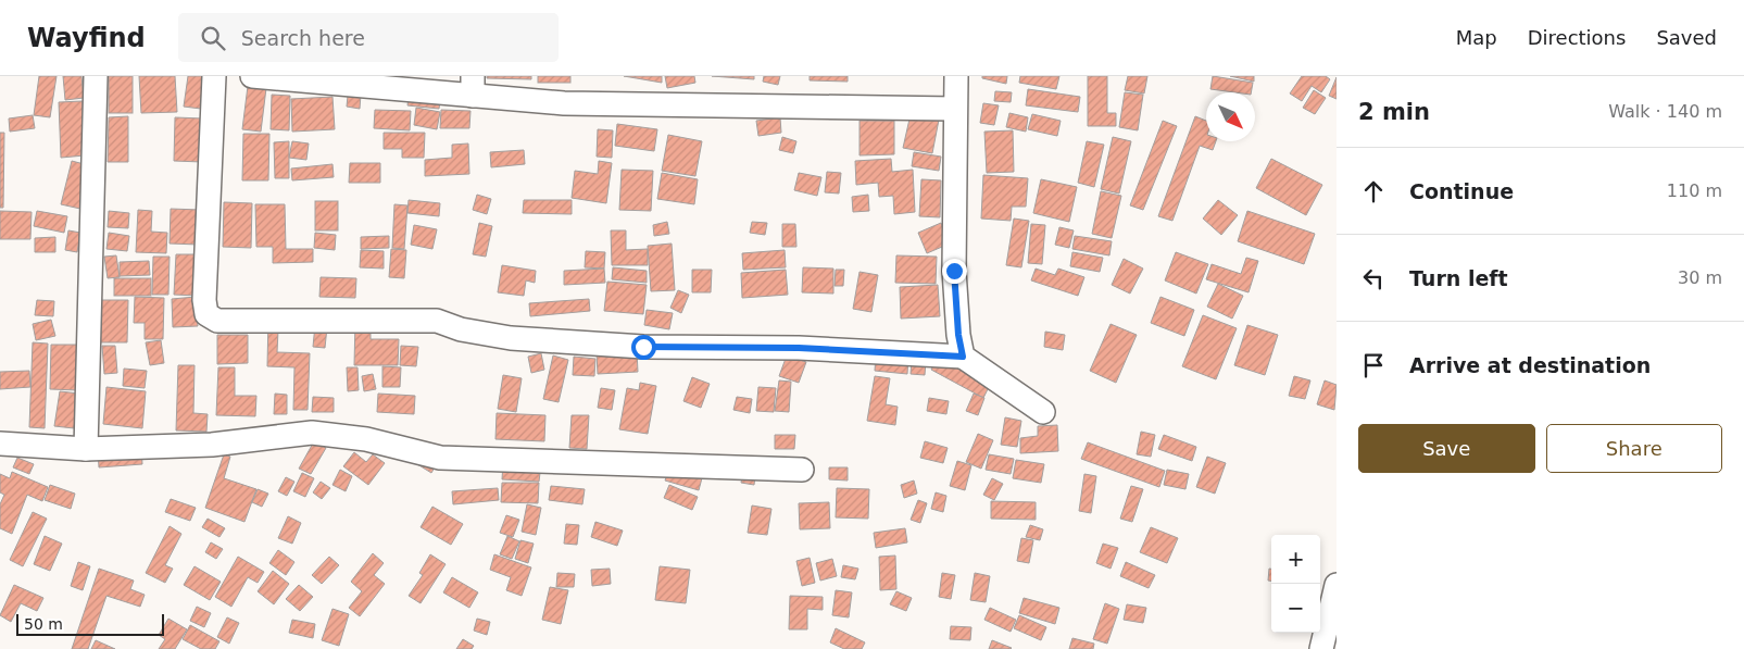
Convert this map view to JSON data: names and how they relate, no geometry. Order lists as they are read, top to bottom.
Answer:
{
  "scale_bar": "50 m",
  "north": "bottom right",
  "page": {
    "header": "Wayfind",
    "search": "Search here",
    "nav": ["Map", "Directions", "Saved"],
    "heading": ["2 min", "Walk · 140 m"],
    "list": [
      ["Continue", "110 m"],
      ["Turn left", "30 m"],
      "Arrive at destination"
    ],
    "buttons": ["Save", "Share"],
    "map_buttons": ["+", "−"],
    "scale": "50 m"
  }
}
